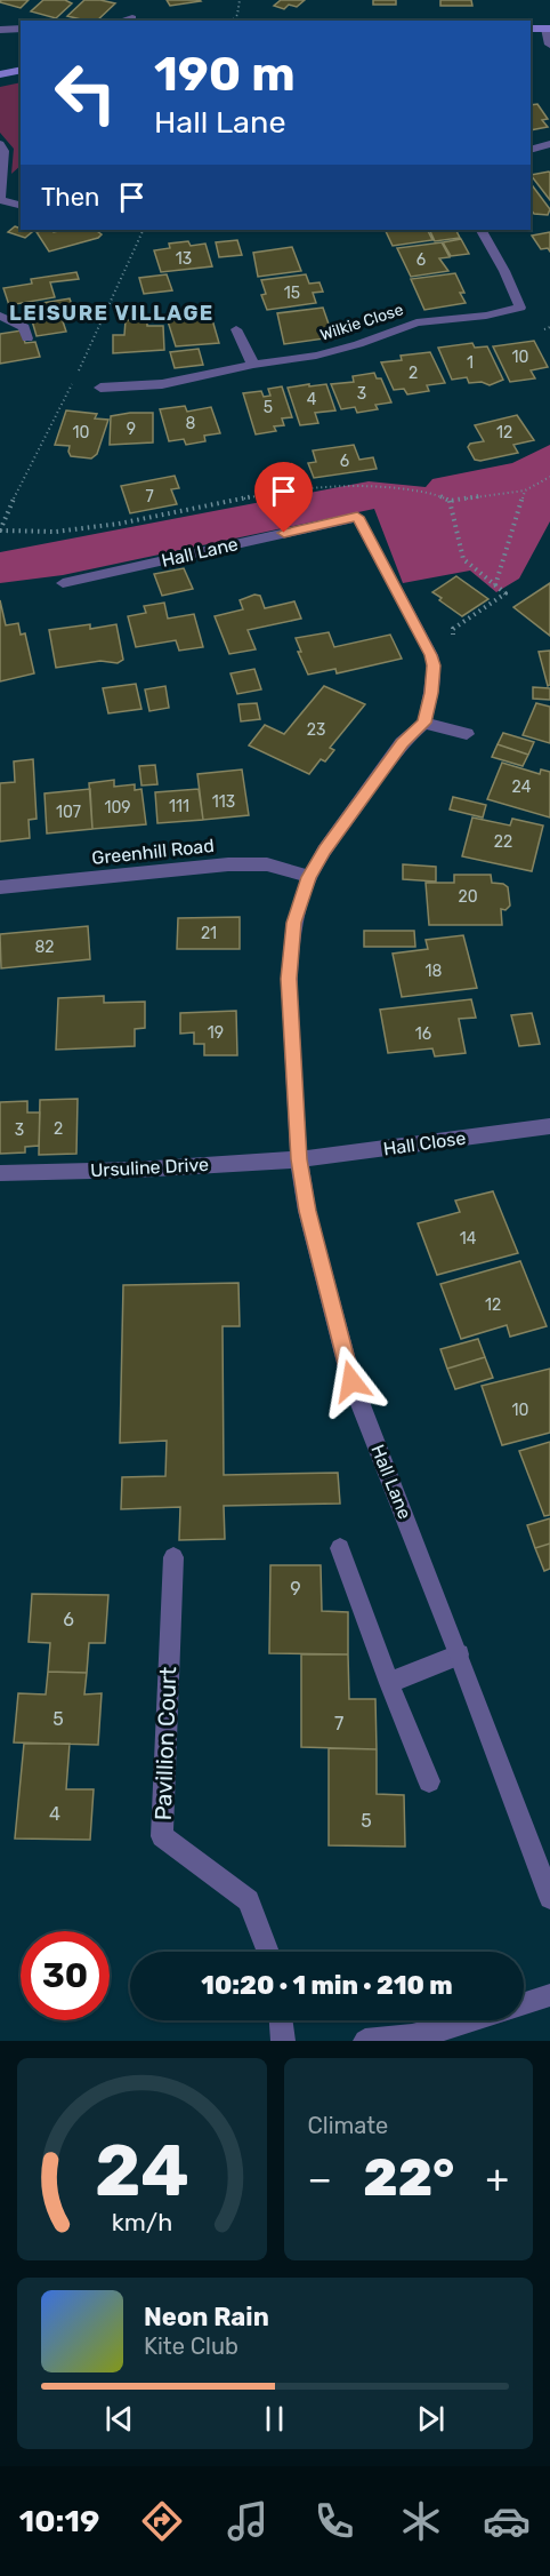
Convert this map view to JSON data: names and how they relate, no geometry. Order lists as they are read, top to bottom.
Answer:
{
  "streets": {
    "street": [
      "Wilkie Close",
      "Hall Lane",
      "Greenhill Road",
      "Hall Close",
      "Ursuline Drive",
      "Pavillion Court"
    ]
  },
  "crossings": [
    ["Hall Lane", "Greenhill Road"],
    ["Hall Lane", "Hall Close"],
    ["Hall Lane", "Ursuline Drive"],
    ["Hall Close", "Ursuline Drive"]
  ],
  "districts": ["LEISURE VILLAGE"],
  "house_numbers": [
    "13",
    "6",
    "15",
    "10",
    "1",
    "2",
    "3",
    "4",
    "5",
    "8",
    "9",
    "10",
    "12",
    "6",
    "7",
    "23",
    "24",
    "113",
    "111",
    "109",
    "107",
    "22",
    "20",
    "21",
    "82",
    "18",
    "19",
    "16",
    "2",
    "3",
    "14",
    "12",
    "10",
    "9",
    "6",
    "5",
    "7",
    "4",
    "5"
  ],
  "page": {
    "turn": ["190 m", "Hall Lane"],
    "then": "Then",
    "limit": "30",
    "trip": "10:20 · 1 min · 210 m",
    "tile": "Climate",
    "heat": ["−", "22°", "+"],
    "song": ["Neon Rain", "Kite Club"],
    "tabs": "10:19",
    "gauge": ["24", "km/h"]
  }
}
